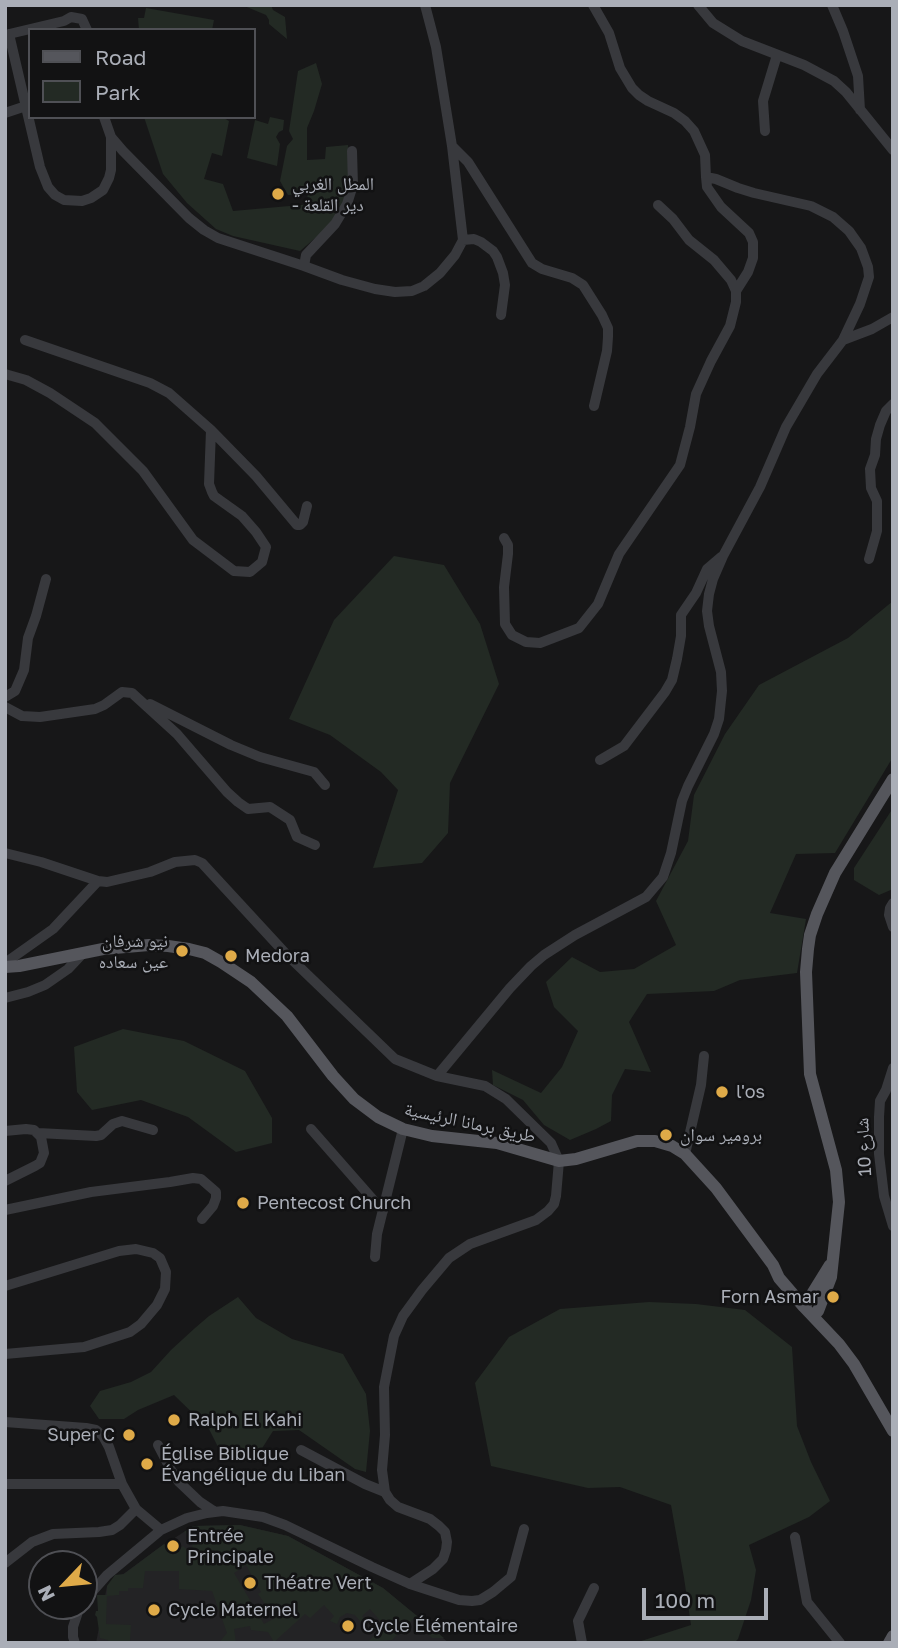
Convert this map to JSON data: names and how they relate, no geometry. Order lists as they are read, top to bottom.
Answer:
{
  "streets": {
    "main road": ["طريق برمانا الرئيسية"],
    "street": ["شارع 10"]
  },
  "places": [
    "المطل الغربي - دير القلعة",
    "نيو شرفان عين سعاده",
    "Medora",
    "l'os",
    "برومير سوان",
    "Pentecost Church",
    "Forn Asmar",
    "Ralph El Kahi",
    "Super C",
    "Église Biblique Évangélique du Liban",
    "Entrée Principale",
    "Théatre Vert",
    "Cycle Maternel",
    "Cycle Élémentaire"
  ],
  "legend": ["Road", "Park"],
  "scale_bar": "100 m",
  "north": "bottom left"
}
